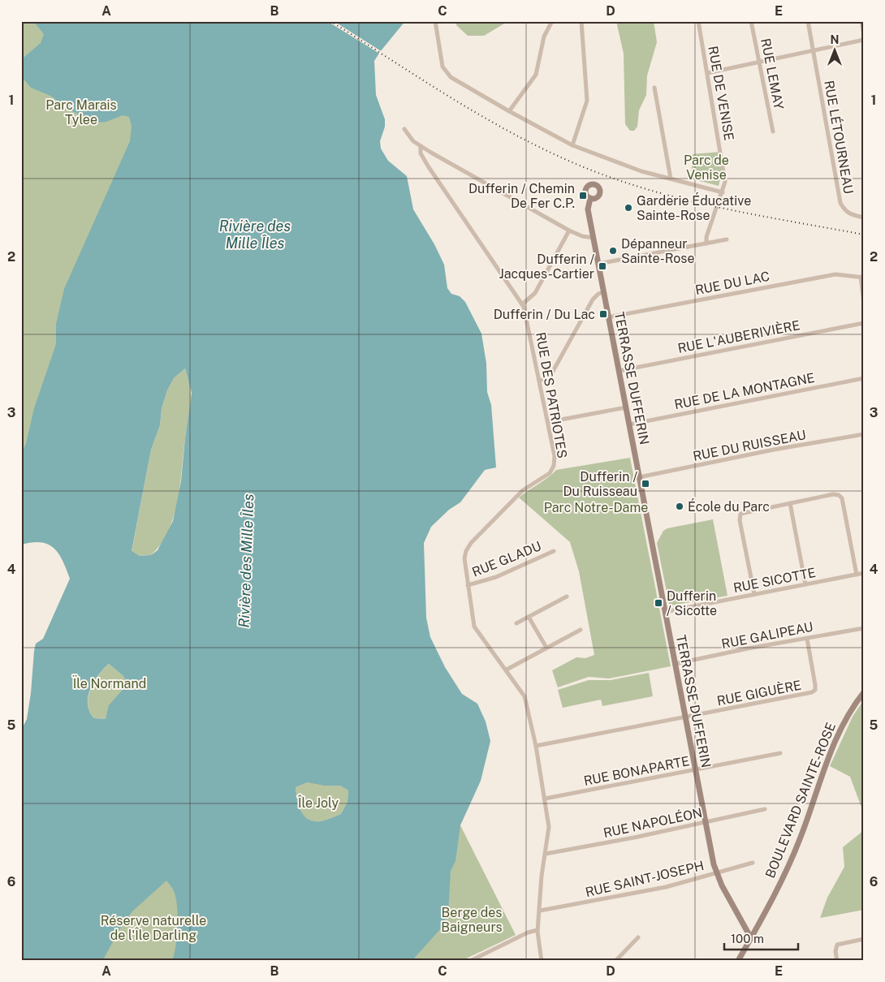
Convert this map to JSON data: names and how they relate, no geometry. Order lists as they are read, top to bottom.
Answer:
{
  "streets": {
    "street": [
      "RUE LEMAY",
      "RUE DE VENISE",
      "RUE LÉTOURNEAU",
      "RUE DU LAC",
      "RUE L'AUBERIVIÈRE",
      "TERRASSE DUFFERIN",
      "RUE DE LA MONTAGNE",
      "RUE DES PATRIOTES",
      "RUE DU RUISSEAU",
      "RUE GLADU",
      "RUE SICOTTE",
      "RUE GALIPEAU",
      "RUE GIGUÈRE",
      "RUE BONAPARTE",
      "BOULEVARD SAINTE-ROSE",
      "RUE NAPOLÉON",
      "RUE SAINT-JOSEPH"
    ]
  },
  "crossings": [
    ["RUE DU LAC", "TERRASSE DUFFERIN"],
    ["RUE L'AUBERIVIÈRE", "TERRASSE DUFFERIN"],
    ["TERRASSE DUFFERIN", "RUE DE LA MONTAGNE"],
    ["TERRASSE DUFFERIN", "RUE DU RUISSEAU"],
    ["TERRASSE DUFFERIN", "RUE SICOTTE"],
    ["TERRASSE DUFFERIN", "RUE GALIPEAU"],
    ["TERRASSE DUFFERIN", "RUE GIGUÈRE"],
    ["TERRASSE DUFFERIN", "RUE BONAPARTE"],
    ["TERRASSE DUFFERIN", "BOULEVARD SAINTE-ROSE"],
    ["TERRASSE DUFFERIN", "RUE NAPOLÉON"],
    ["TERRASSE DUFFERIN", "RUE SAINT-JOSEPH"],
    ["RUE DES PATRIOTES", "RUE GLADU"],
    ["RUE DES PATRIOTES", "RUE GIGUÈRE"],
    ["RUE DES PATRIOTES", "RUE BONAPARTE"],
    ["RUE DES PATRIOTES", "RUE NAPOLÉON"],
    ["RUE DES PATRIOTES", "RUE SAINT-JOSEPH"],
    ["RUE GALIPEAU", "RUE GIGUÈRE"]
  ],
  "water": ["Rivière des Mille Îles"],
  "parks": [
    "Parc Marais Tylee",
    "Parc de Venise",
    "Parc Notre-Dame",
    "Ïle Normand",
    "Île Joly",
    "Berge des Baigneurs",
    "Réserve naturelle de l'Île Darling"
  ],
  "places": {
    "transit": [
      "Dufferin / Chemin De Fer C.P.",
      "Dufferin / Jacques-Cartier",
      "Dufferin / Du Lac",
      "Dufferin / Du Ruisseau",
      "Dufferin / Sicotte"
    ],
    "other": ["Garderie Éducative Sainte-Rose", "Dépanneur Sainte-Rose", "École du Parc"]
  },
  "scale_bar": "100 m",
  "north": "top",
  "grid": {
    "columns": [
      "A",
      "B",
      "C",
      "D",
      "E"
    ],
    "rows": [
      "1",
      "2",
      "3",
      "4",
      "5",
      "6"
    ]
  }
}
